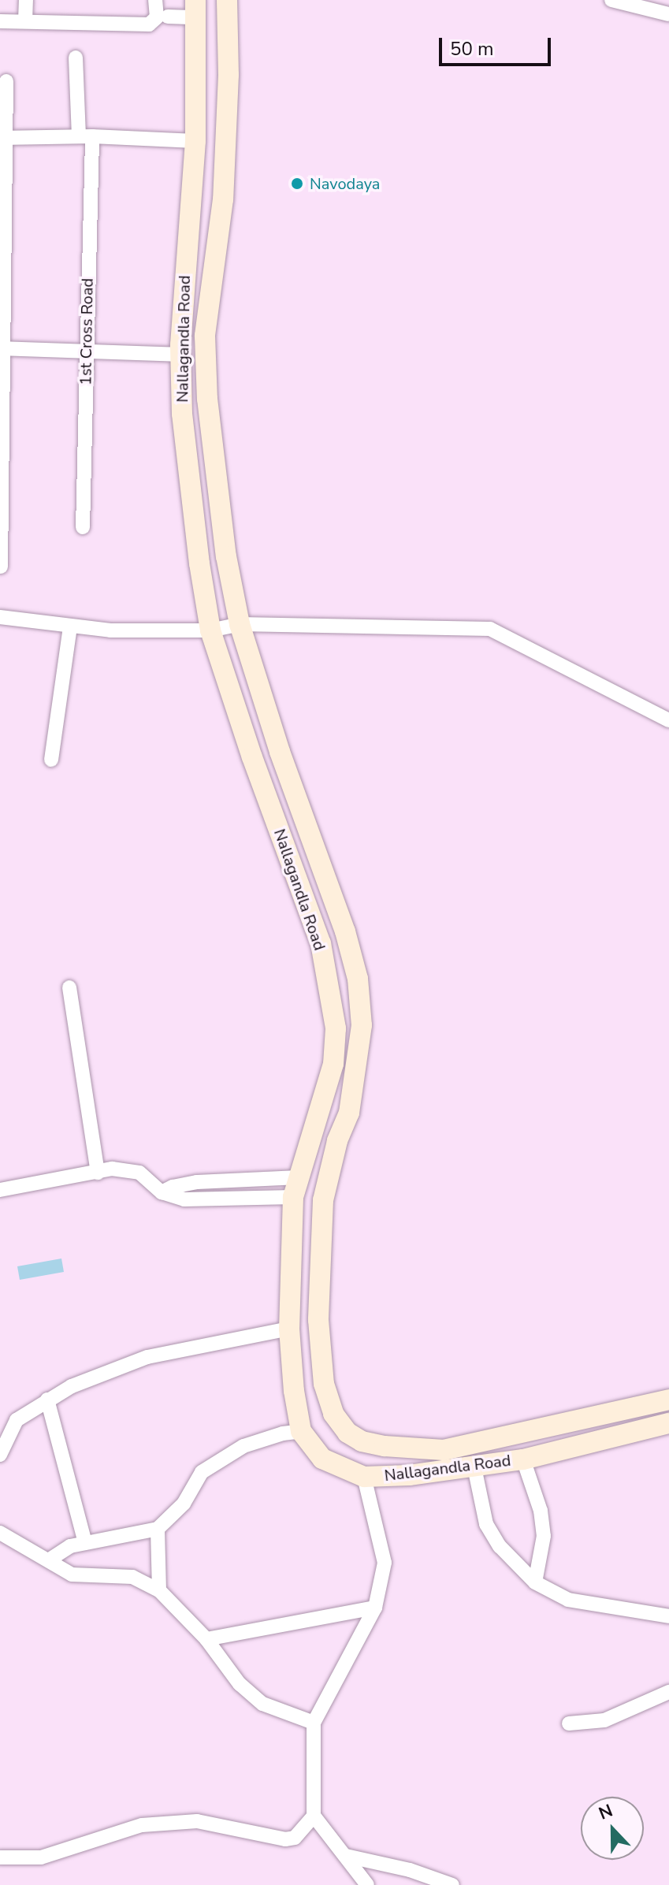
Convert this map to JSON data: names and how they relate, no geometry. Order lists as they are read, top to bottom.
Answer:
{
  "streets": {
    "main road": ["Nallagandla Road"],
    "street": ["1st Cross Road"]
  },
  "places": ["Navodaya"],
  "scale_bar": "50 m",
  "north": "top"
}
